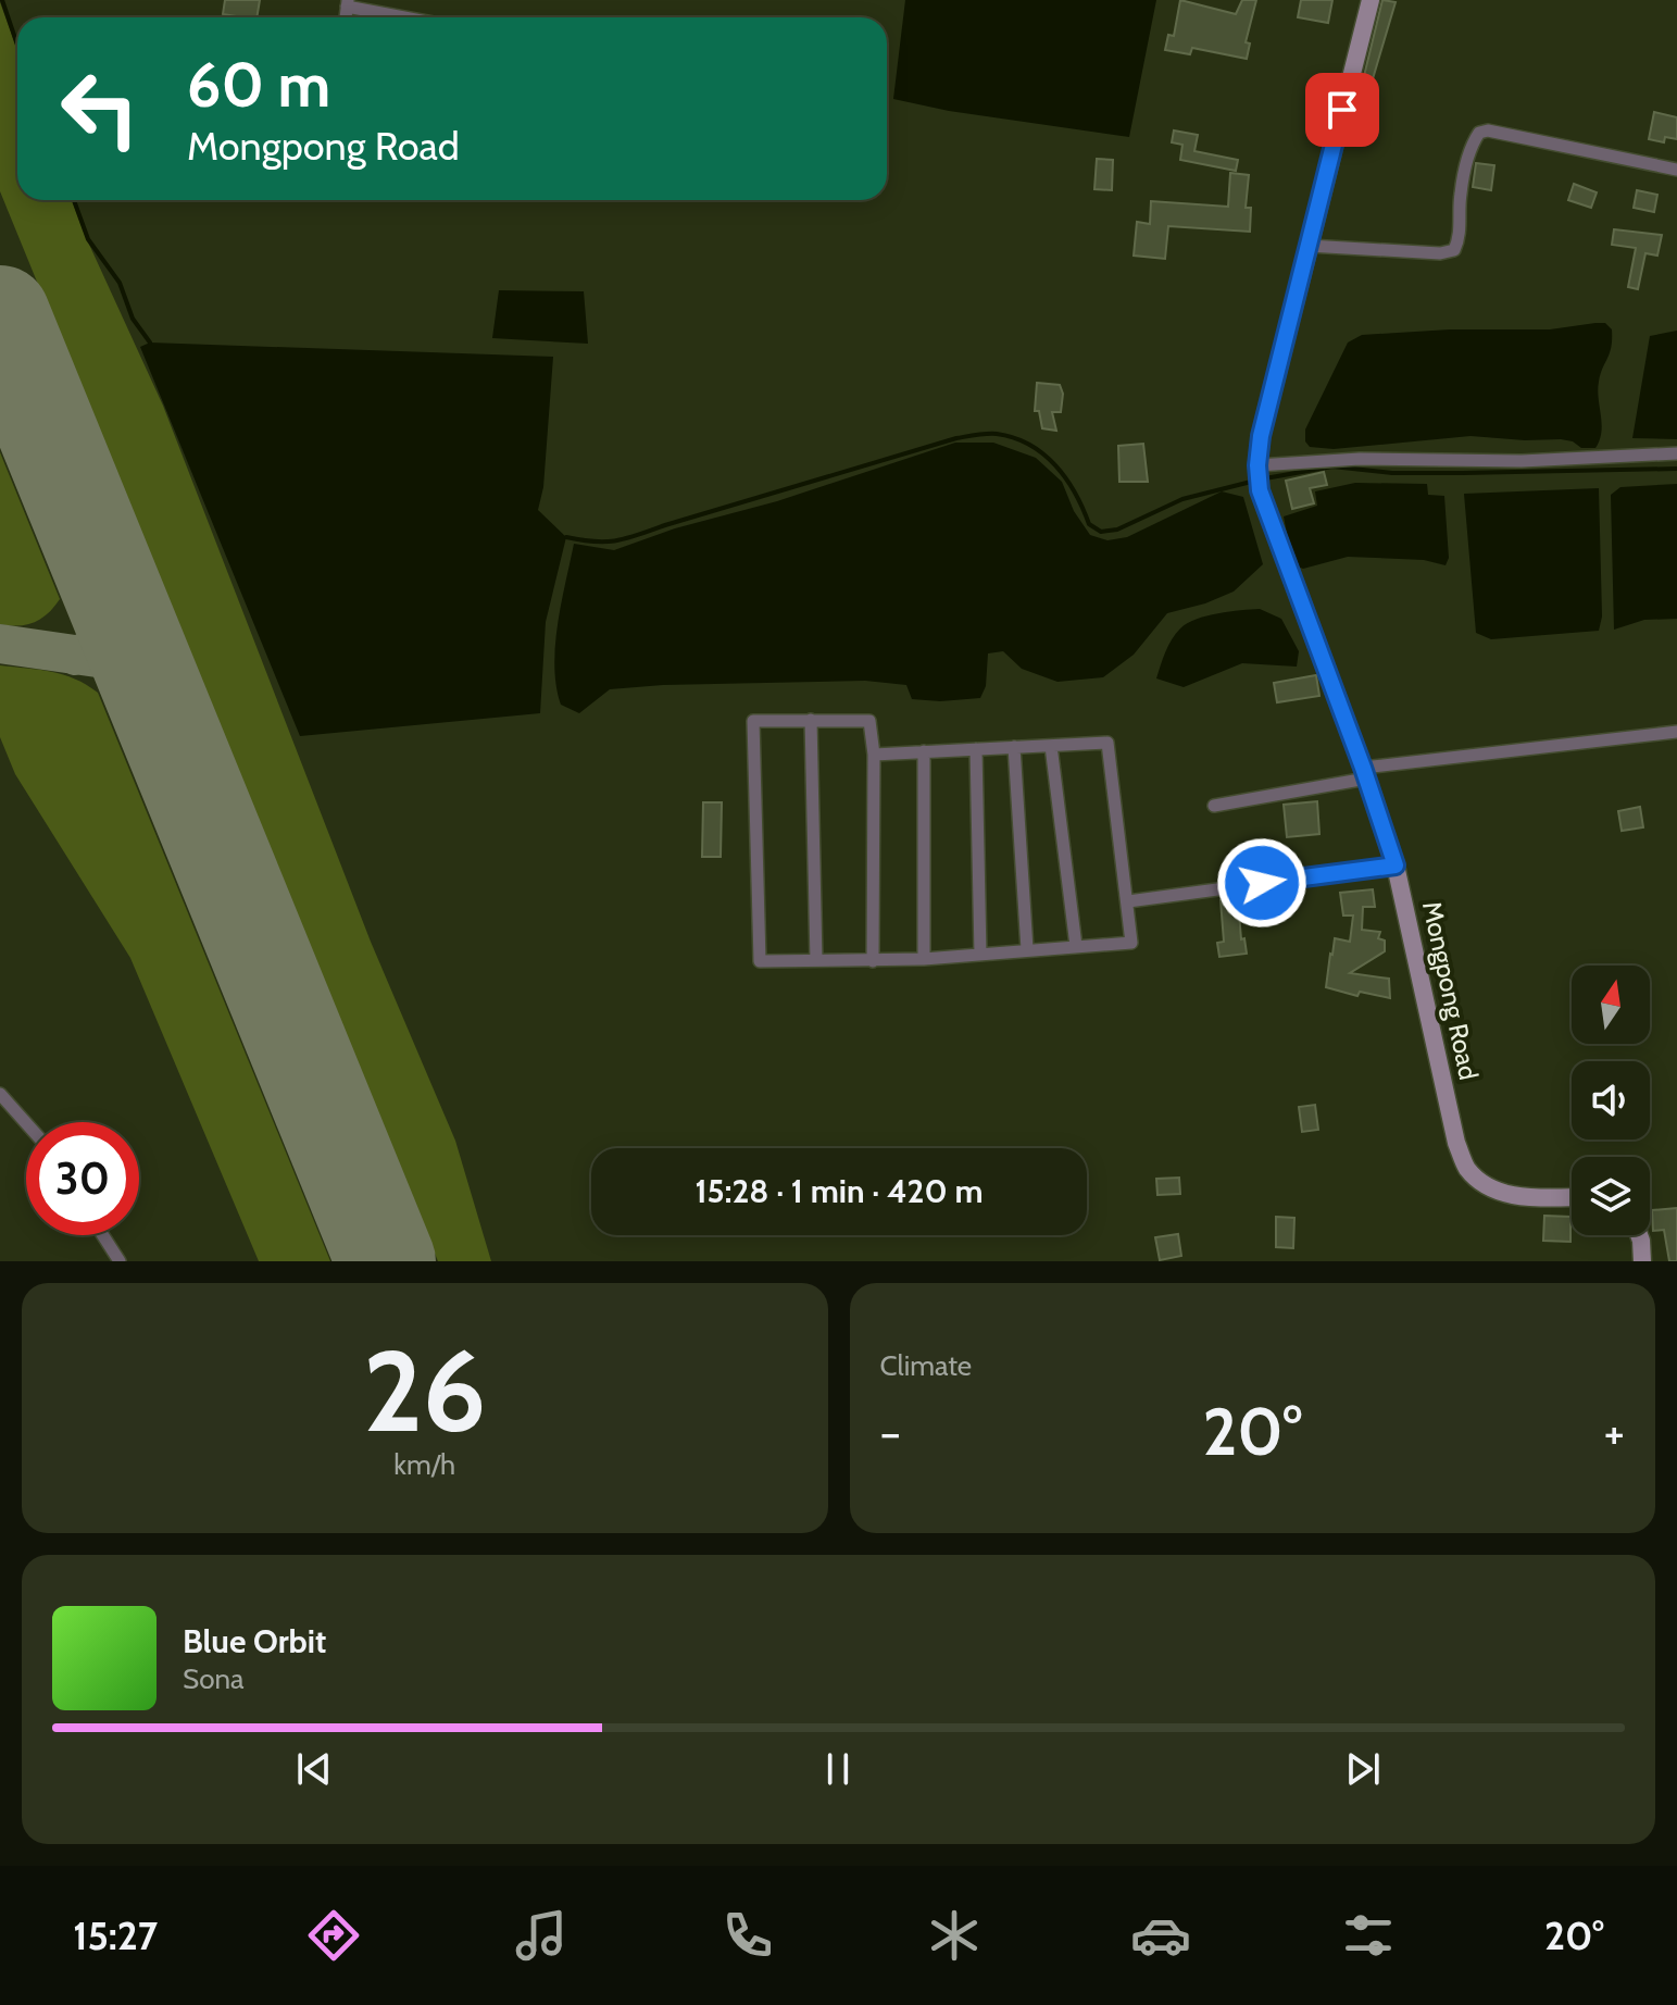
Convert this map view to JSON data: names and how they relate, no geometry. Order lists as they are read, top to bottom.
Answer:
{
  "streets": {
    "main road": ["Mongpong Road"]
  },
  "north": "top",
  "page": {
    "turn": ["60 m", "Mongpong Road"],
    "limit": "30",
    "trip": "15:28 · 1 min · 420 m",
    "tile": [
      ["26", "km/h"],
      "Climate"
    ],
    "heat": ["−", "20°", "+"],
    "song": ["Blue Orbit", "Sona"],
    "tabs": ["15:27", "20°"]
  }
}
